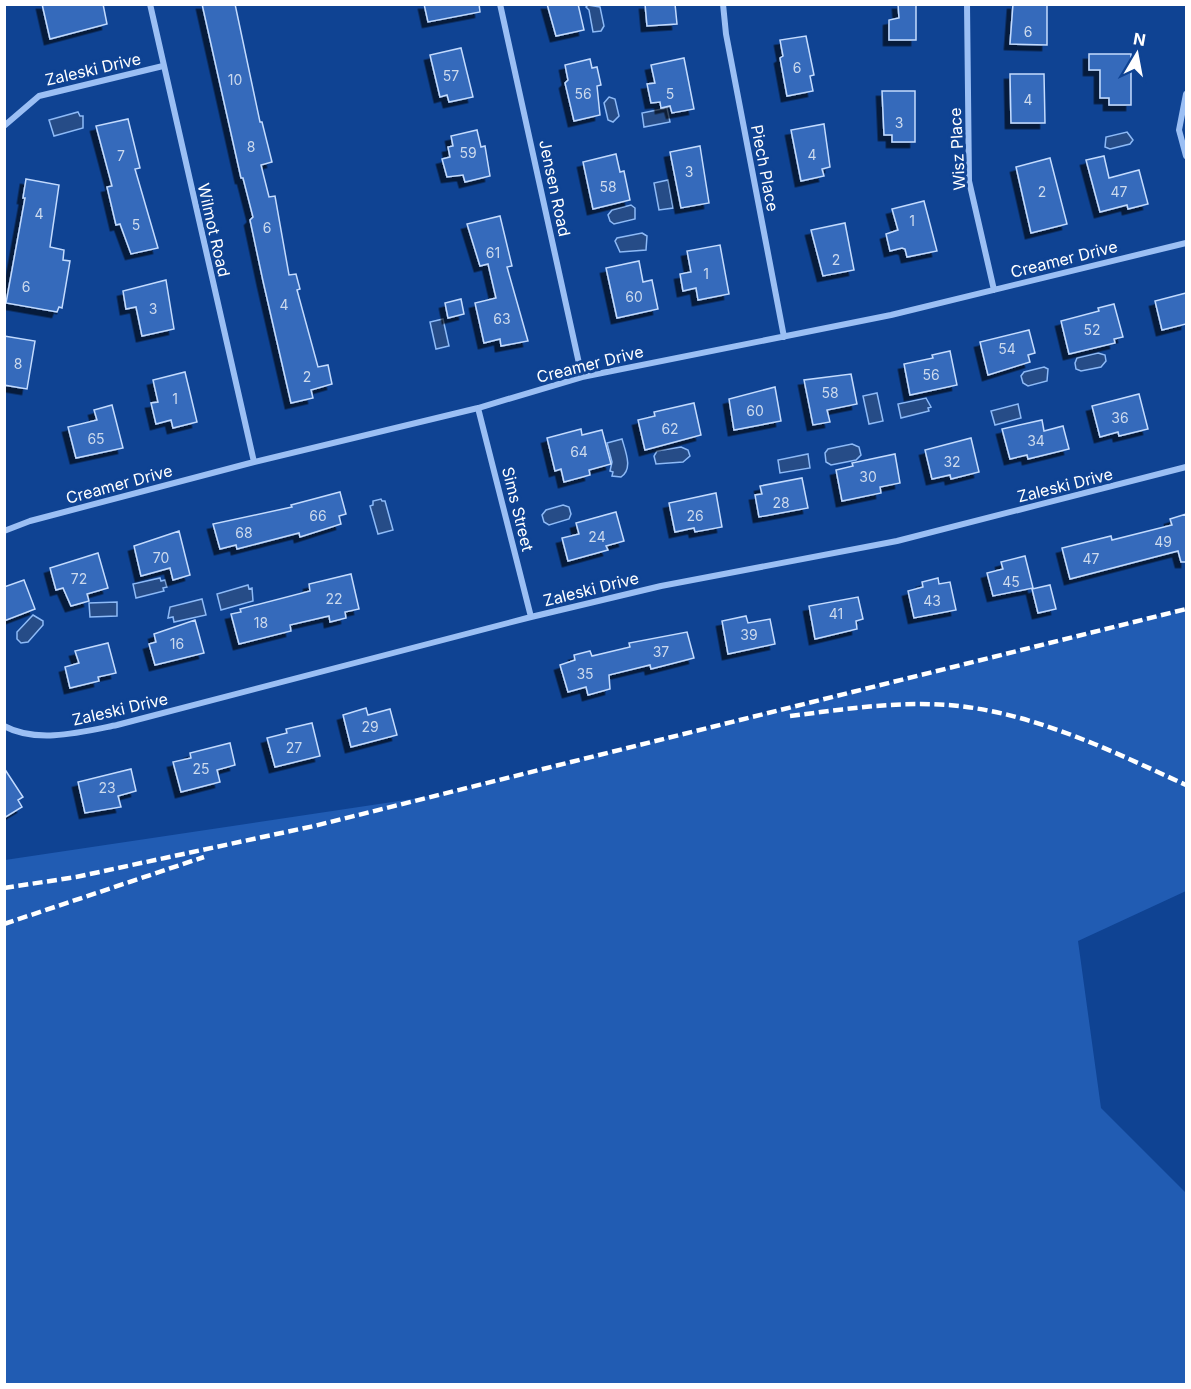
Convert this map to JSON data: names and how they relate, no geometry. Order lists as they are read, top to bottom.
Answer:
{
  "streets": {
    "street": [
      "Zaleski Drive",
      "Wisz Place",
      "Piech Place",
      "Jensen Road",
      "Wilmot Road",
      "Creamer Drive",
      "Sims Street"
    ]
  },
  "crossings": [
    ["Zaleski Drive", "Wilmot Road"],
    ["Zaleski Drive", "Sims Street"],
    ["Wisz Place", "Creamer Drive"],
    ["Piech Place", "Creamer Drive"],
    ["Jensen Road", "Creamer Drive"],
    ["Wilmot Road", "Creamer Drive"],
    ["Creamer Drive", "Sims Street"]
  ],
  "house_numbers": [
    "6",
    "6",
    "57",
    "10",
    "56",
    "5",
    "4",
    "3",
    "8",
    "59",
    "4",
    "7",
    "3",
    "58",
    "2",
    "47",
    "4",
    "1",
    "5",
    "6",
    "61",
    "2",
    "1",
    "6",
    "60",
    "4",
    "3",
    "63",
    "52",
    "54",
    "8",
    "56",
    "2",
    "58",
    "1",
    "60",
    "36",
    "62",
    "65",
    "34",
    "64",
    "32",
    "30",
    "28",
    "66",
    "26",
    "68",
    "24",
    "49",
    "70",
    "47",
    "72",
    "45",
    "22",
    "43",
    "41",
    "18",
    "39",
    "16",
    "37",
    "35",
    "29",
    "27",
    "25",
    "23"
  ],
  "north": "top"
}
